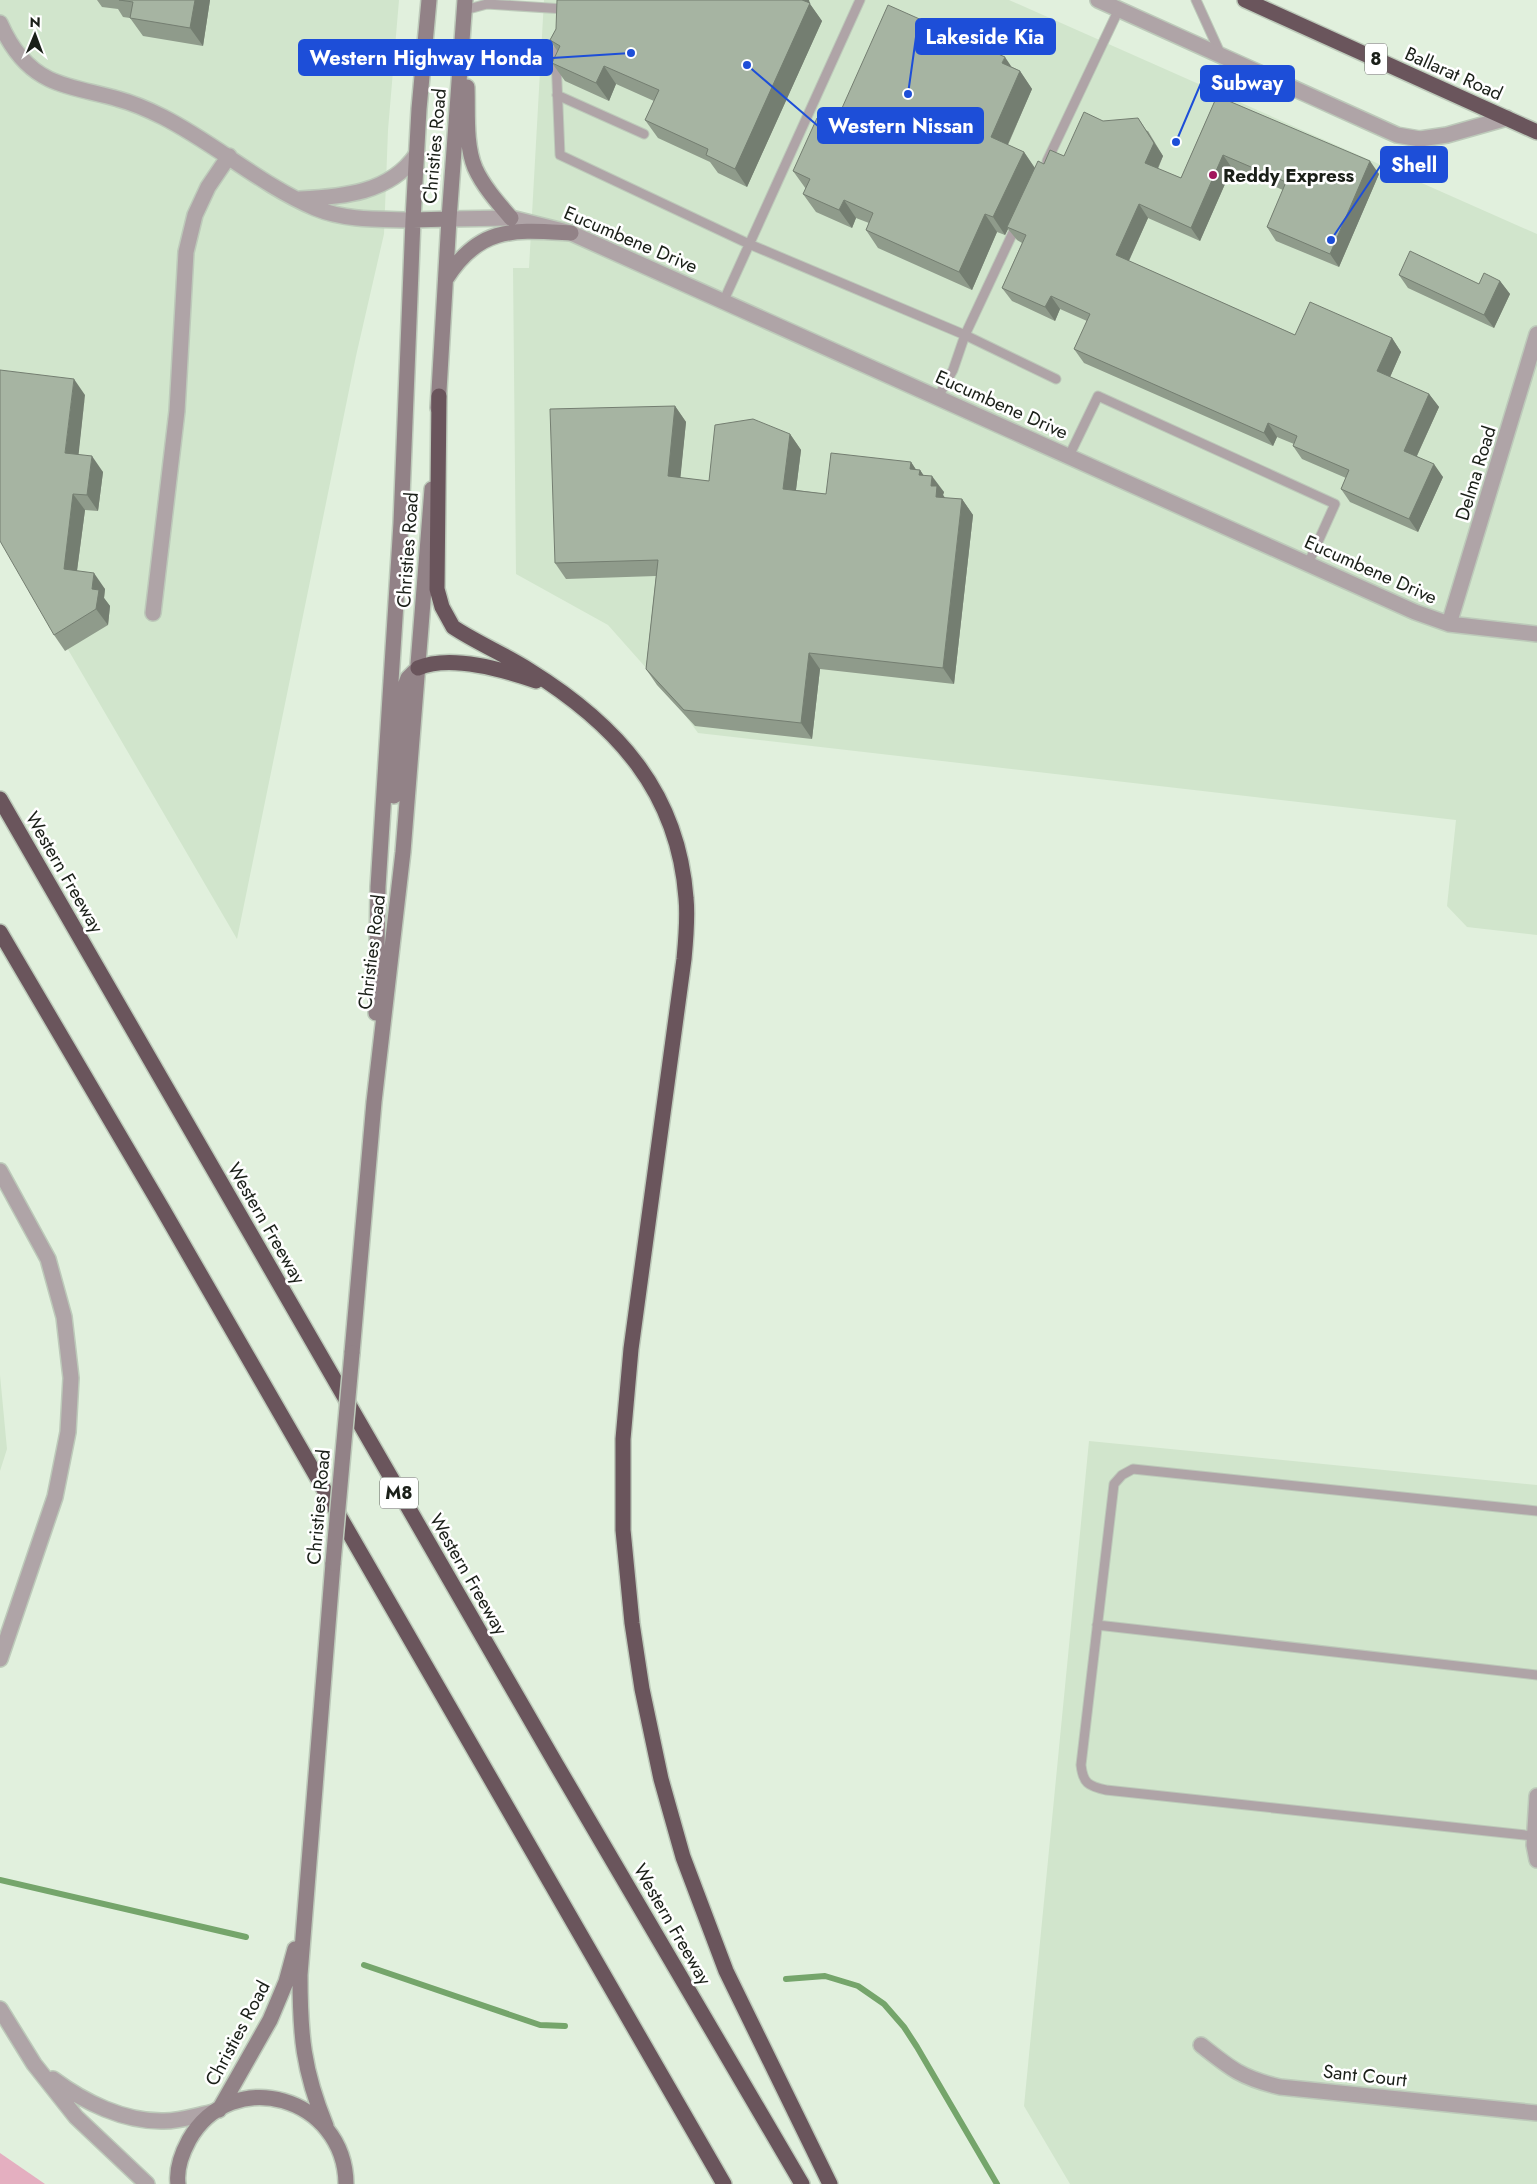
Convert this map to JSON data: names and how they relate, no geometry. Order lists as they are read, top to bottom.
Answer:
{
  "streets": {
    "highway": [
      "8",
      "Ballarat Road",
      "Western Freeway",
      "M8"
    ],
    "main road": ["Christies Road"],
    "street": ["Eucumbene Drive", "Delma Road", "Sant Court"]
  },
  "crossings": [
    ["Christies Road", "Eucumbene Drive"],
    ["Eucumbene Drive", "Delma Road"]
  ],
  "places": [
    "Western Highway Honda",
    "Western Nissan",
    "Lakeside Kia",
    "Subway",
    "Reddy Express",
    "Shell"
  ],
  "north": "top"
}
